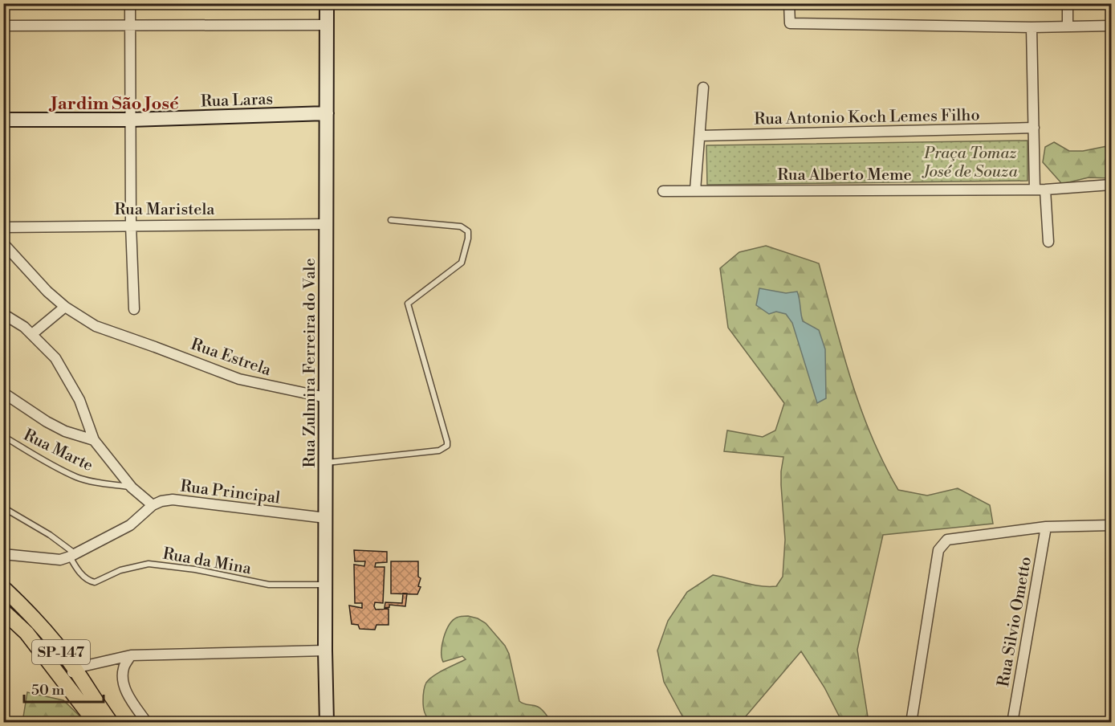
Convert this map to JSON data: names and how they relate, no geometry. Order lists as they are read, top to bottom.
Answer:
{
  "streets": {
    "main road": ["SP-147"],
    "street": [
      "Rua Laras",
      "Rua Antonio Koch Lemes Filho",
      "Rua Alberto Meme",
      "Rua Maristela",
      "Rua Estrela",
      "Rua Zulmira Ferreira do Vale",
      "Rua Principal",
      "Rua Silvio Ometto"
    ],
    "lane": ["Rua Marte", "Rua da Mina"]
  },
  "crossings": [
    ["Rua Laras", "Rua Zulmira Ferreira do Vale"],
    ["Rua Maristela", "Rua Zulmira Ferreira do Vale"],
    ["Rua Estrela", "Rua Zulmira Ferreira do Vale"],
    ["Rua Zulmira Ferreira do Vale", "Rua Principal"],
    ["Rua Zulmira Ferreira do Vale", "Rua da Mina"],
    ["Rua Principal", "Rua da Mina"]
  ],
  "districts": ["Jardim São José"],
  "parks": ["Praça Tomaz José de Souza"],
  "scale_bar": "50 m"
}
